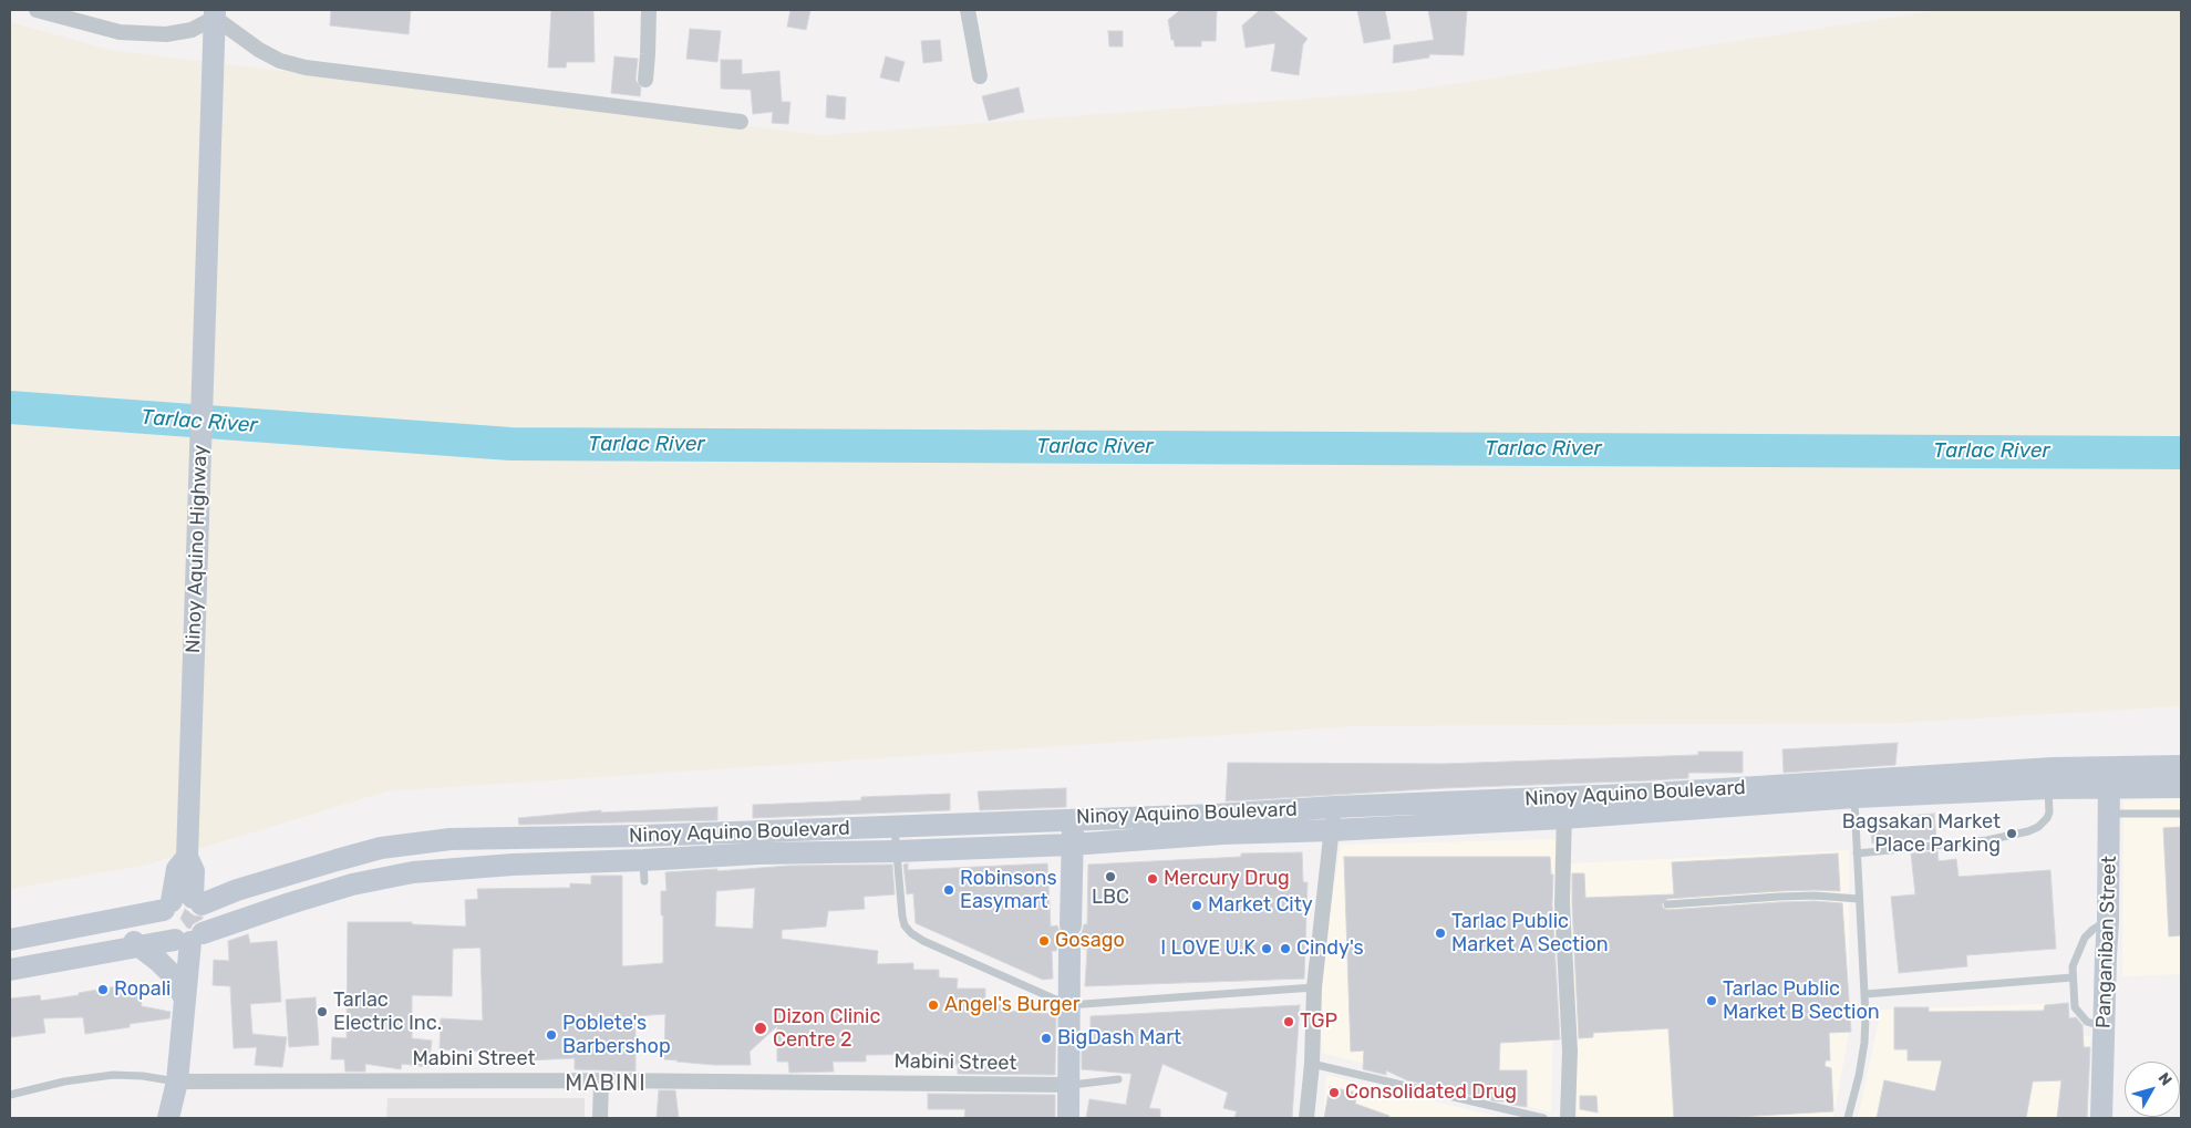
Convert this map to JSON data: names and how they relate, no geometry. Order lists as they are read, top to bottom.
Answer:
{
  "streets": {
    "main road": ["Ninoy Aquino Highway", "Ninoy Aquino Boulevard", "Panganiban Street"],
    "street": ["Mabini Street"]
  },
  "crossings": [
    ["Ninoy Aquino Highway", "Ninoy Aquino Boulevard"],
    ["Ninoy Aquino Boulevard", "Panganiban Street"]
  ],
  "districts": ["MABINI"],
  "water": ["Tarlac River"],
  "places": [
    "Bagsakan Market Place Parking",
    "LBC",
    "Mercury Drug",
    "Robinsons Easymart",
    "Market City",
    "Tarlac Public Market A Section",
    "Gosago",
    "I LOVE U.K",
    "Cindy's",
    "Ropali",
    "Tarlac Public Market B Section",
    "Angel's Burger",
    "Tarlac Electric Inc.",
    "TGP",
    "Dizon Clinic Centre 2",
    "Poblete's Barbershop",
    "BigDash Mart",
    "Consolidated Drug"
  ],
  "north": "top right"
}
